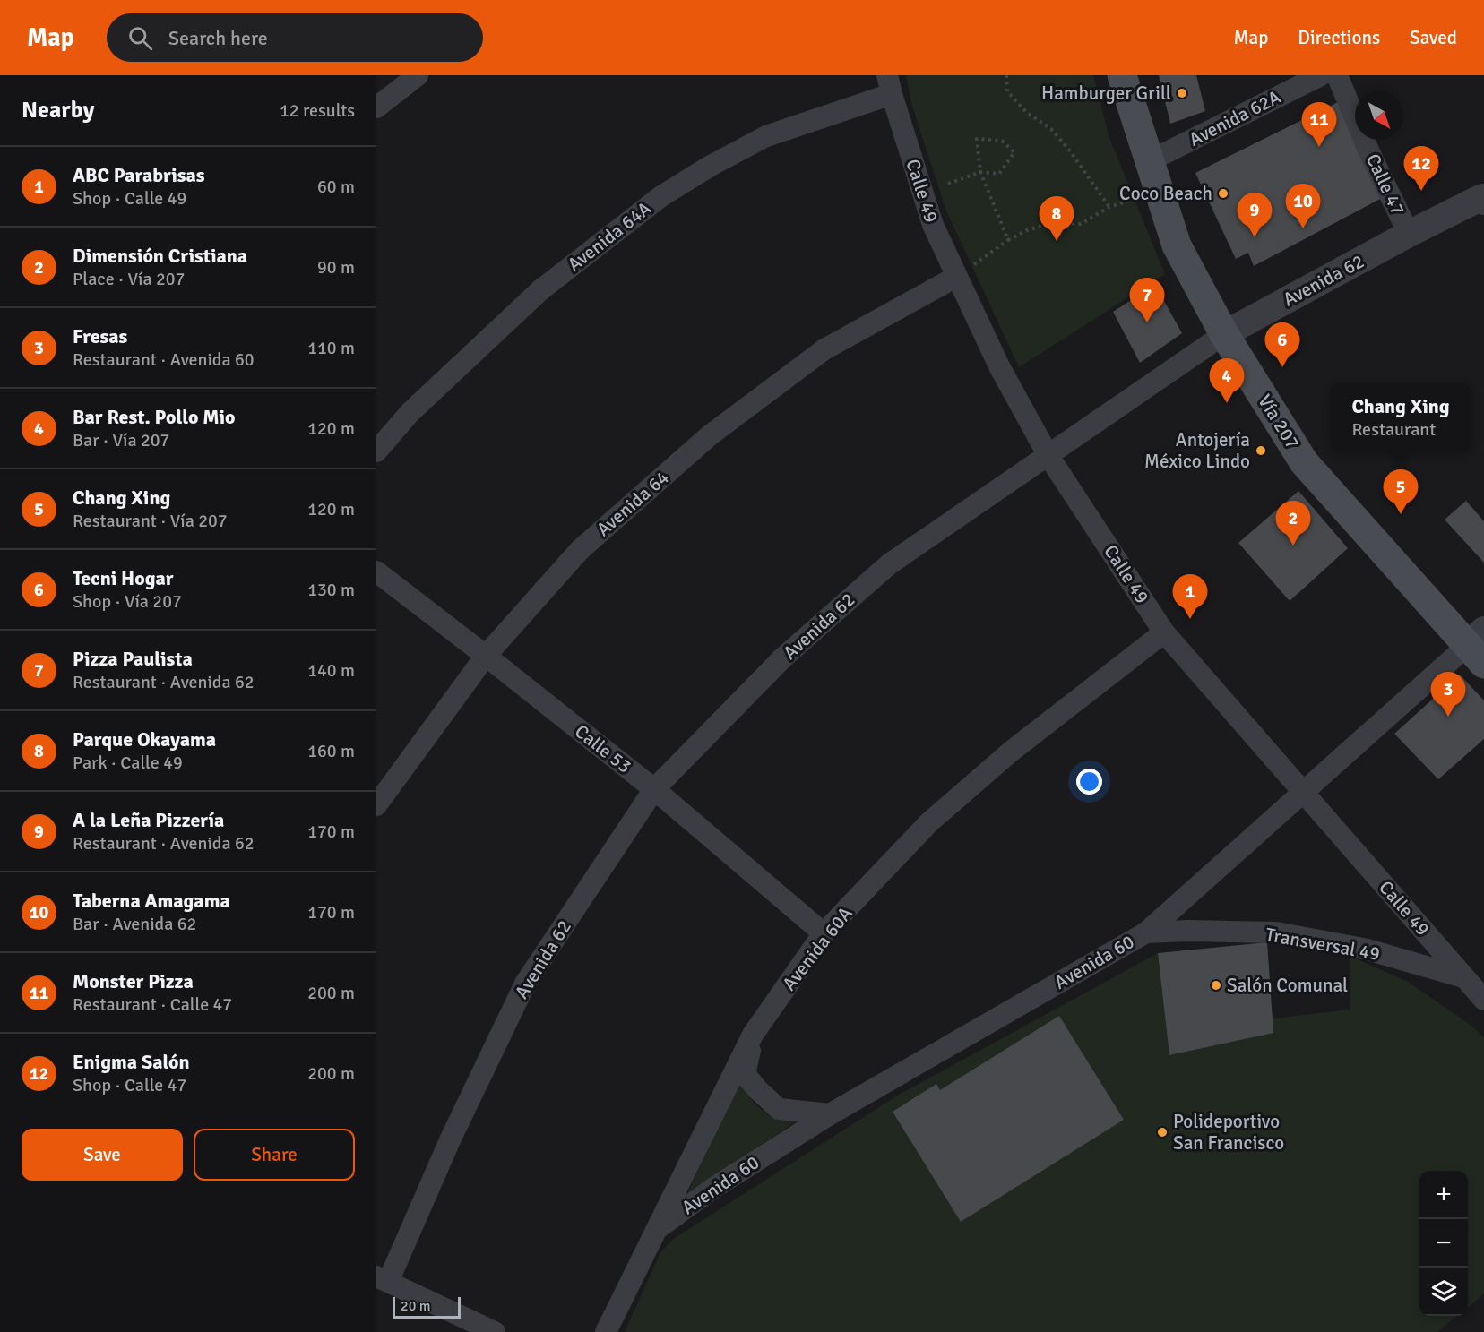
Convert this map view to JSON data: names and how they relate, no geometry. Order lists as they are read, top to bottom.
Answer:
{
  "streets": {
    "main road": ["Vía 207"],
    "street": [
      "Avenida 62A",
      "Calle 47",
      "Calle 49",
      "Avenida 64A",
      "Avenida 62",
      "Avenida 64",
      "Calle 53",
      "Transversal 49",
      "Avenida 60A",
      "Avenida 60"
    ]
  },
  "crossings": [
    ["Avenida 62A", "Vía 207"],
    ["Calle 47", "Avenida 62"],
    ["Calle 49", "Avenida 64A"],
    ["Calle 49", "Avenida 62"],
    ["Calle 49", "Avenida 64"],
    ["Calle 49", "Transversal 49"],
    ["Calle 49", "Avenida 60A"],
    ["Calle 49", "Avenida 60"],
    ["Avenida 62", "Vía 207"],
    ["Avenida 62", "Calle 53"],
    ["Vía 207", "Avenida 60"],
    ["Avenida 64", "Calle 53"],
    ["Calle 53", "Avenida 60A"],
    ["Transversal 49", "Avenida 60"],
    ["Avenida 60A", "Avenida 60"]
  ],
  "places": [
    "Hamburger Grill",
    "Coco Beach",
    "Antojería México Lindo",
    "Salón Comunal",
    "Polideportivo San Francisco"
  ],
  "scale_bar": "20 m",
  "north": "bottom right",
  "page": {
    "header": "Map",
    "search": "Search here",
    "nav": ["Map", "Directions", "Saved"],
    "heading": ["Nearby", "12 results"],
    "pins": [
      "11",
      "12",
      "10",
      "9",
      "8",
      "7",
      "6",
      "4",
      "5",
      "2",
      "1",
      "3"
    ],
    "list": [
      {
        "mark": "1",
        "name": "ABC Parabrisas",
        "note": "Shop · Calle 49",
        "value": "60 m"
      },
      {
        "mark": "2",
        "name": "Dimensión Cristiana",
        "note": "Place · Vía 207",
        "value": "90 m"
      },
      {
        "mark": "3",
        "name": "Fresas",
        "note": "Restaurant · Avenida 60",
        "value": "110 m"
      },
      {
        "mark": "4",
        "name": "Bar Rest. Pollo Mio",
        "note": "Bar · Vía 207",
        "value": "120 m"
      },
      {
        "mark": "5",
        "name": "Chang Xing",
        "note": "Restaurant · Vía 207",
        "value": "120 m"
      },
      {
        "mark": "6",
        "name": "Tecni Hogar",
        "note": "Shop · Vía 207",
        "value": "130 m"
      },
      {
        "mark": "7",
        "name": "Pizza Paulista",
        "note": "Restaurant · Avenida 62",
        "value": "140 m"
      },
      {
        "mark": "8",
        "name": "Parque Okayama",
        "note": "Park · Calle 49",
        "value": "160 m"
      },
      {
        "mark": "9",
        "name": "A la Leña Pizzería",
        "note": "Restaurant · Avenida 62",
        "value": "170 m"
      },
      {
        "mark": "10",
        "name": "Taberna Amagama",
        "note": "Bar · Avenida 62",
        "value": "170 m"
      },
      {
        "mark": "11",
        "name": "Monster Pizza",
        "note": "Restaurant · Calle 47",
        "value": "200 m"
      },
      {
        "mark": "12",
        "name": "Enigma Salón",
        "note": "Shop · Calle 47",
        "value": "200 m"
      }
    ],
    "popup": ["Chang Xing", "Restaurant"],
    "buttons": ["Save", "Share"],
    "map_buttons": ["+", "−"],
    "scale": "20 m"
  }
}
